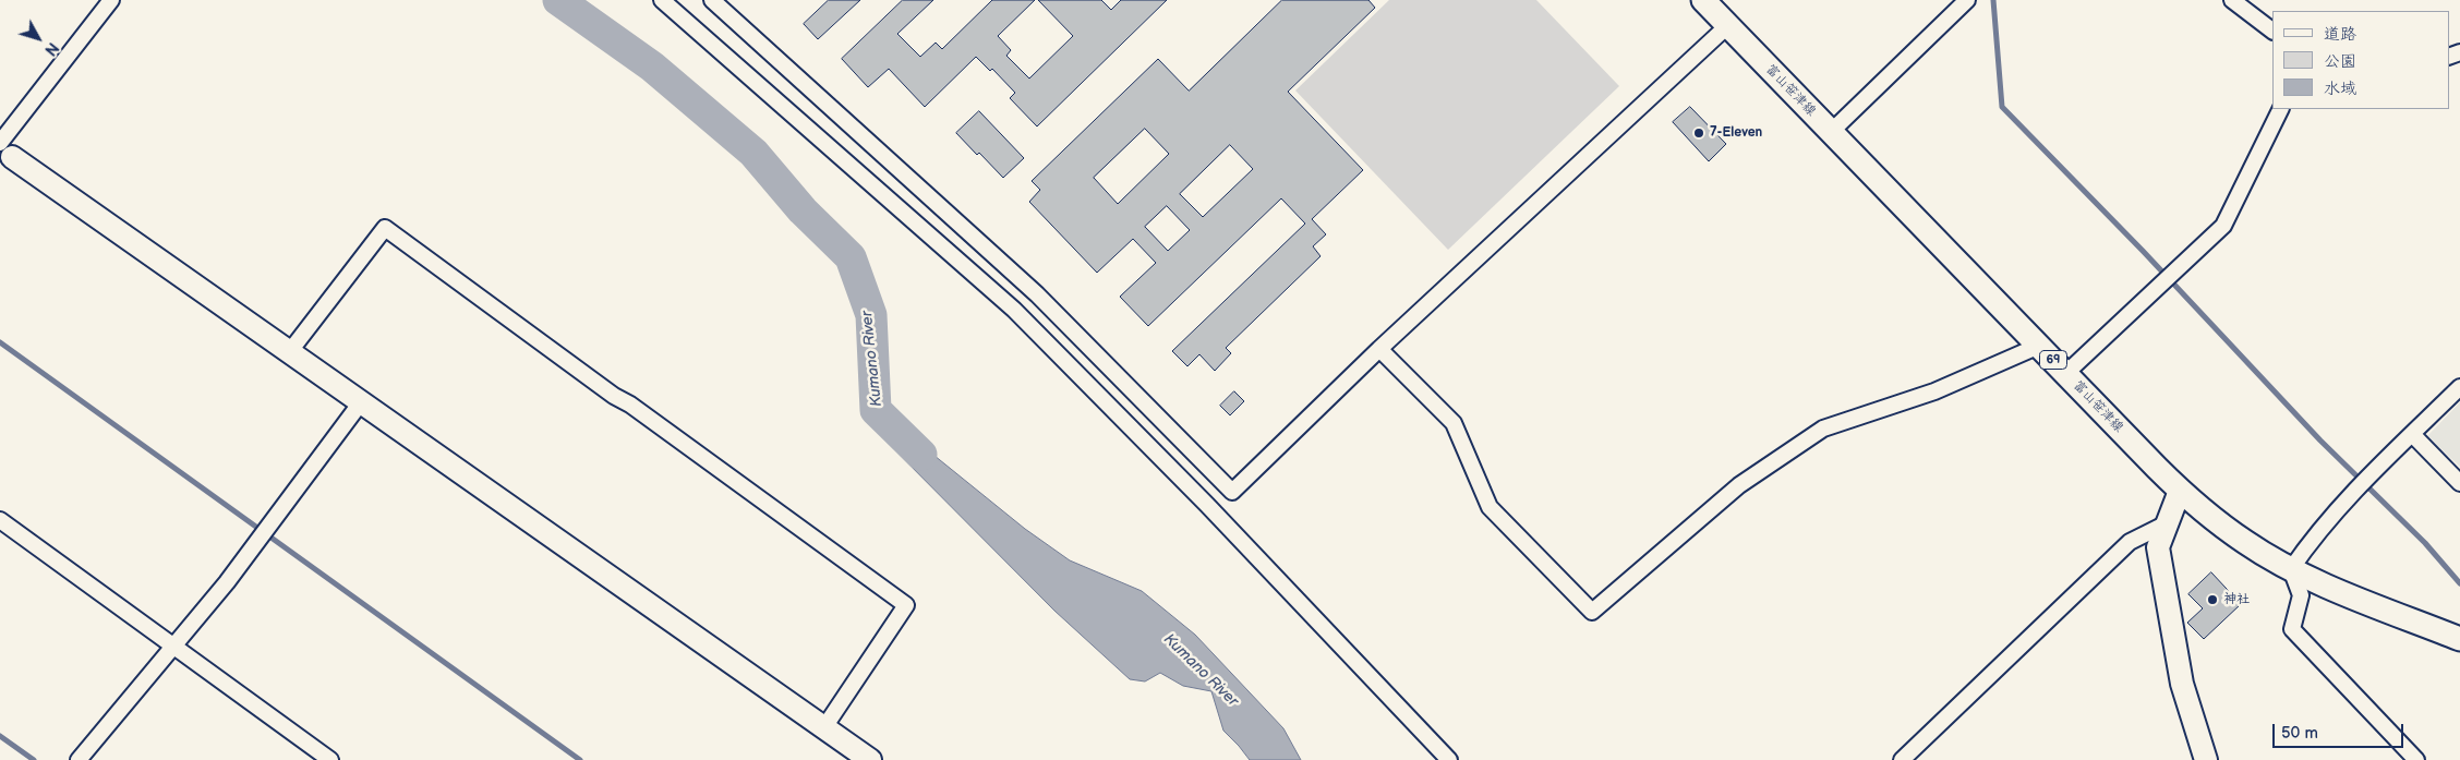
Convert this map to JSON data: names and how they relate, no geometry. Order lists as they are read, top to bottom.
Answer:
{
  "streets": {
    "main road": ["富山笹津線", "69"]
  },
  "water": ["Kumano River"],
  "places": ["7-Eleven", "神社"],
  "legend": ["道路", "公園", "水域"],
  "scale_bar": "50 m",
  "north": "bottom right"
}
